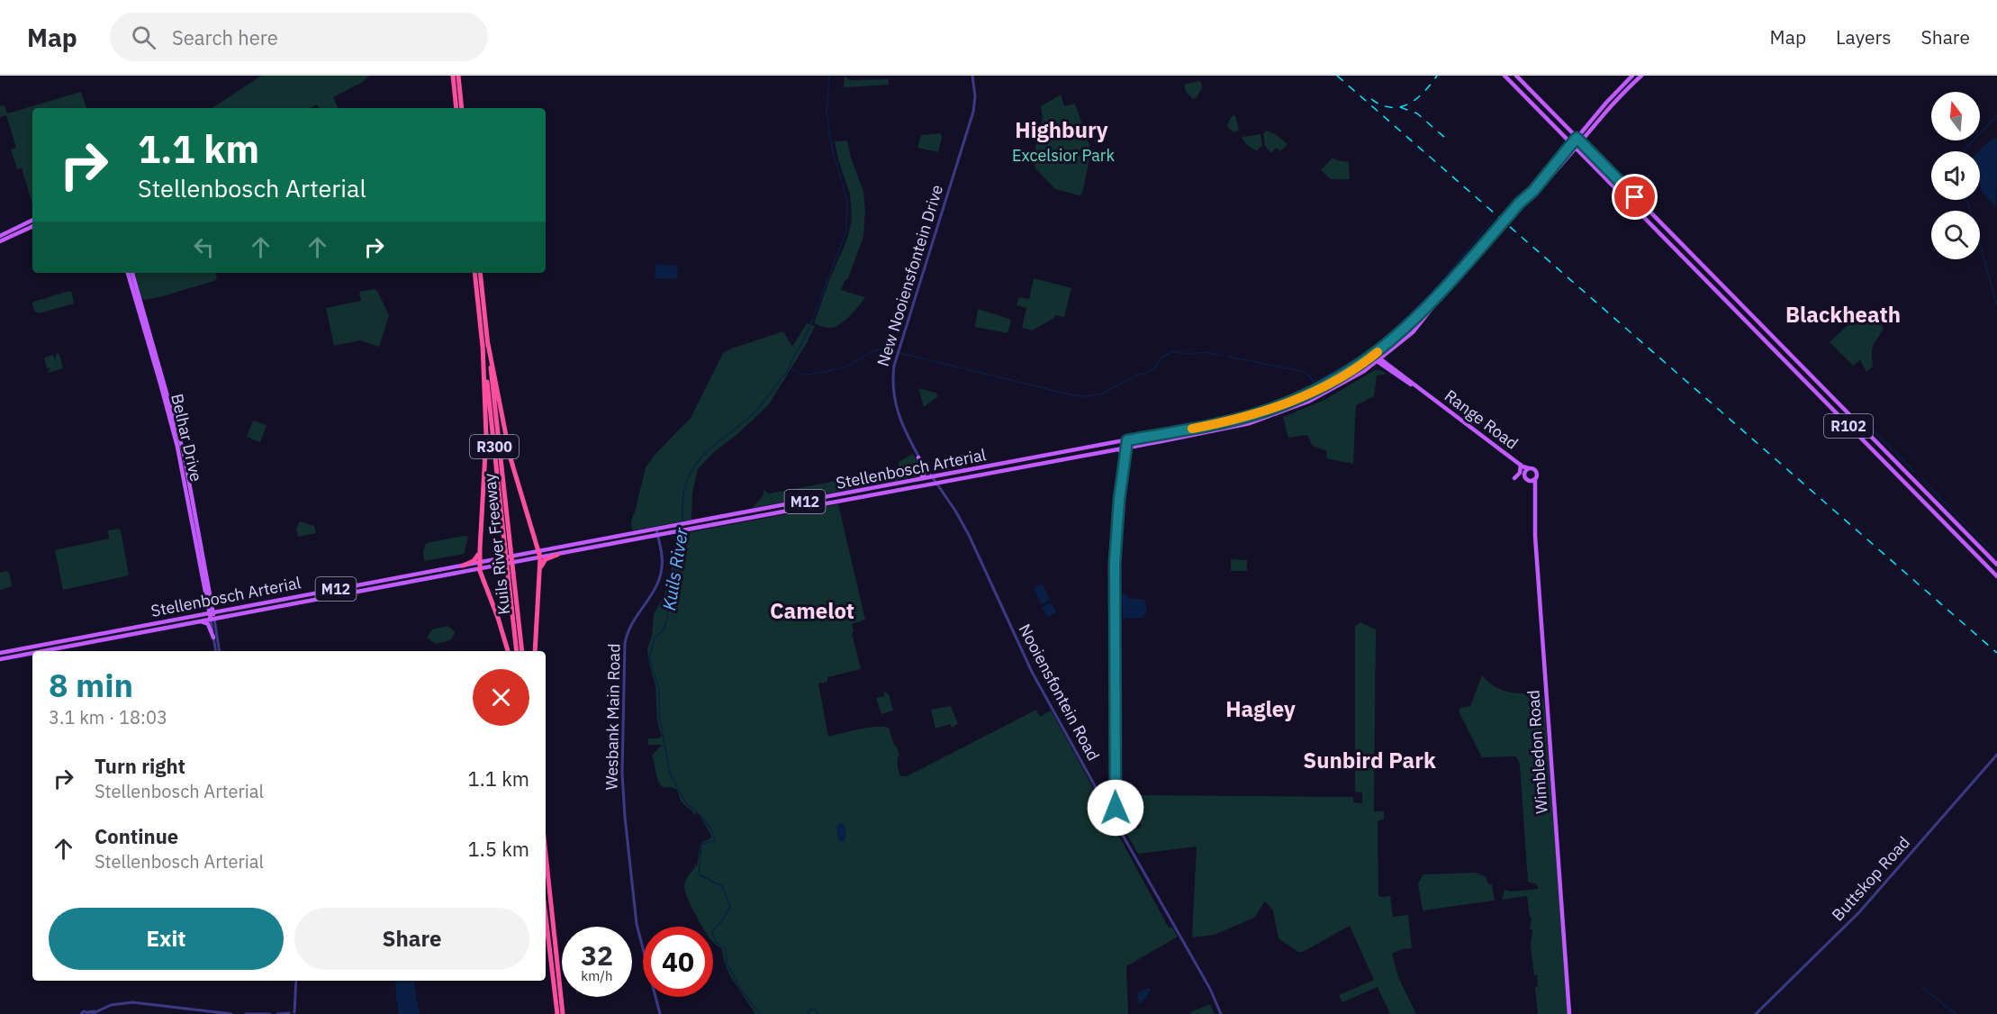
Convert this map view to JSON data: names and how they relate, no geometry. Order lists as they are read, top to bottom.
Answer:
{
  "streets": {
    "highway": ["R300", "Kuils River Freeway"],
    "main road": [
      "Range Road",
      "R102",
      "Belhar Drive",
      "Stellenbosch Arterial",
      "M12",
      "Wimbledon Road"
    ],
    "street": [
      "New Nooiensfontein Drive",
      "Nooiensfontein Road",
      "Wesbank Main Road",
      "Buttskop Road"
    ]
  },
  "crossings": [
    ["New Nooiensfontein Drive", "Stellenbosch Arterial"],
    ["New Nooiensfontein Drive", "Nooiensfontein Road"],
    ["Range Road", "Stellenbosch Arterial"],
    ["R102", "Stellenbosch Arterial"],
    ["R102", "M12"],
    ["Belhar Drive", "Stellenbosch Arterial"],
    ["Stellenbosch Arterial", "M12"],
    ["Stellenbosch Arterial", "Nooiensfontein Road"],
    ["Stellenbosch Arterial", "Wesbank Main Road"]
  ],
  "districts": [
    "Highbury",
    "Blackheath",
    "Camelot",
    "Hagley",
    "Sunbird Park"
  ],
  "water": ["Kuils River"],
  "parks": ["Excelsior Park"],
  "north": "top",
  "page": {
    "header": "Map",
    "search": "Search here",
    "nav": ["Map", "Layers", "Share"],
    "turn": ["1.1 km", "Stellenbosch Arterial"],
    "heading": ["8 min", "3.1 km · 18:03"],
    "list": [
      {
        "name": "Turn right",
        "note": "Stellenbosch Arterial",
        "value": "1.1 km"
      },
      {
        "name": "Continue",
        "note": "Stellenbosch Arterial",
        "value": "1.5 km"
      }
    ],
    "buttons": ["Exit", "Share"],
    "speed": "32 km/h",
    "limit": "40"
  }
}
